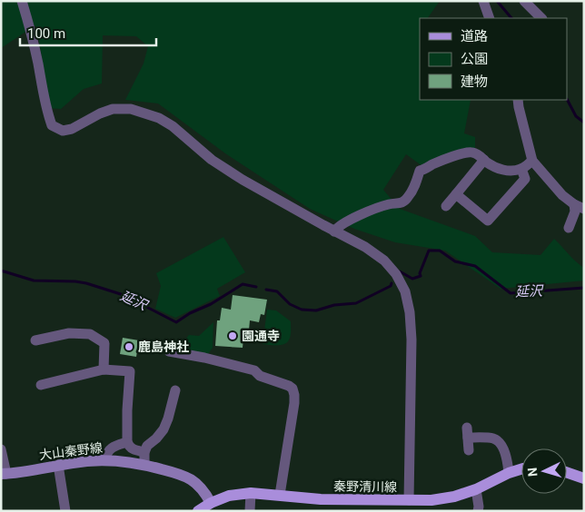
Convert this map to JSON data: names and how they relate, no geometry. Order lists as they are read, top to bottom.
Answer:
{
  "streets": {
    "main road": ["大山秦野線", "秦野清川線"]
  },
  "crossings": [
    ["大山秦野線", "秦野清川線"]
  ],
  "water": ["延沢"],
  "places": ["園通寺", "鹿島神社"],
  "legend": ["道路", "公園", "建物"],
  "scale_bar": "100 m",
  "north": "left"
}
